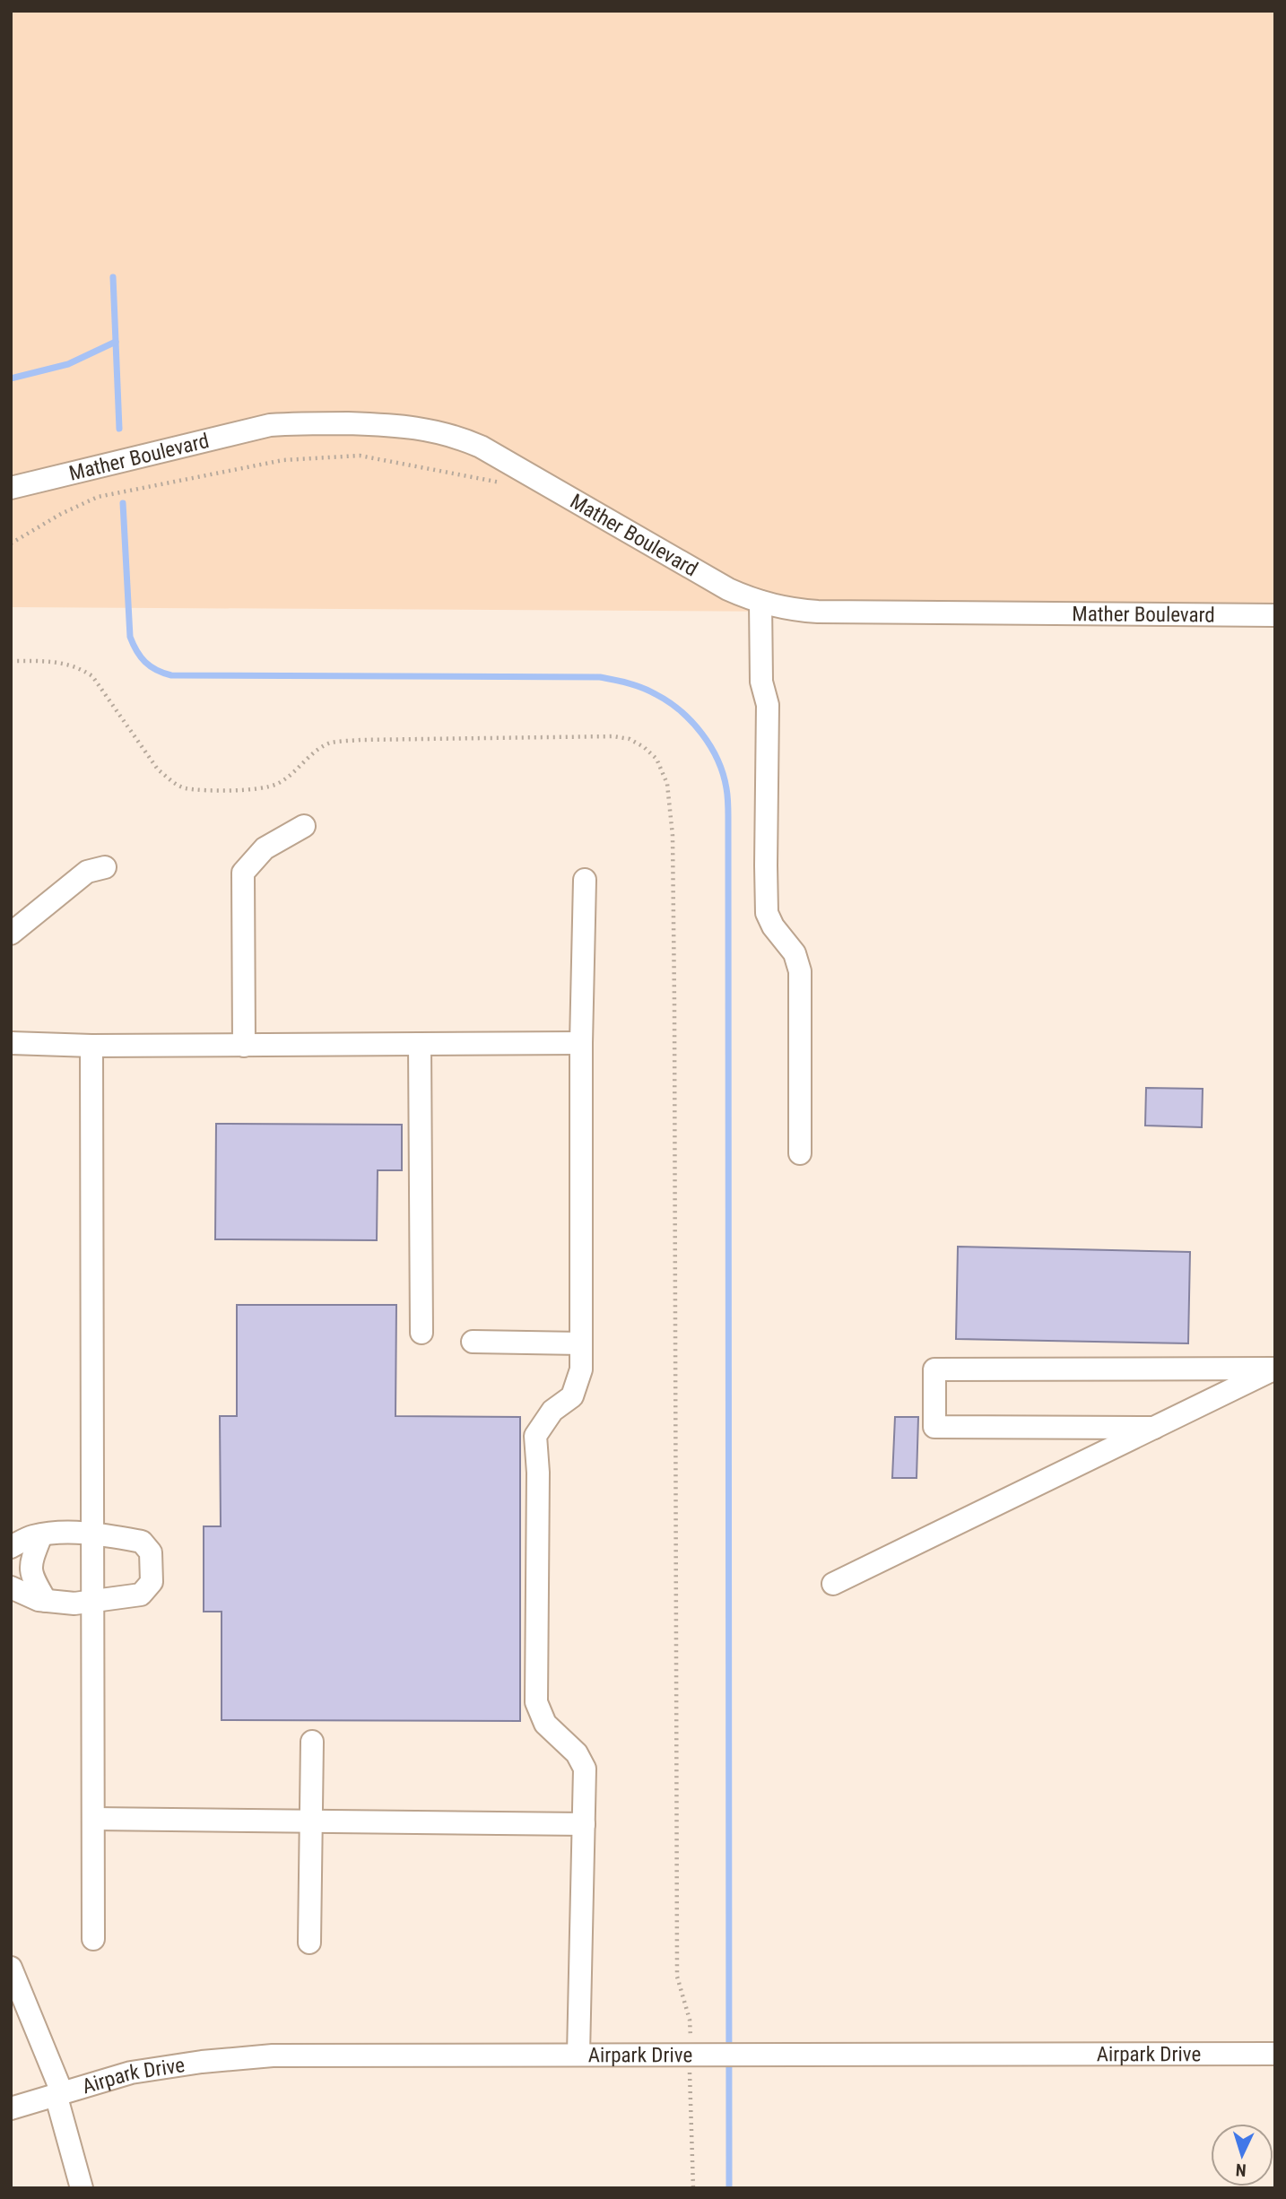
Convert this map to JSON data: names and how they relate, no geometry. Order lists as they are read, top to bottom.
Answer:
{
  "streets": {
    "street": ["Mather Boulevard", "Airpark Drive"]
  },
  "north": "bottom"
}
